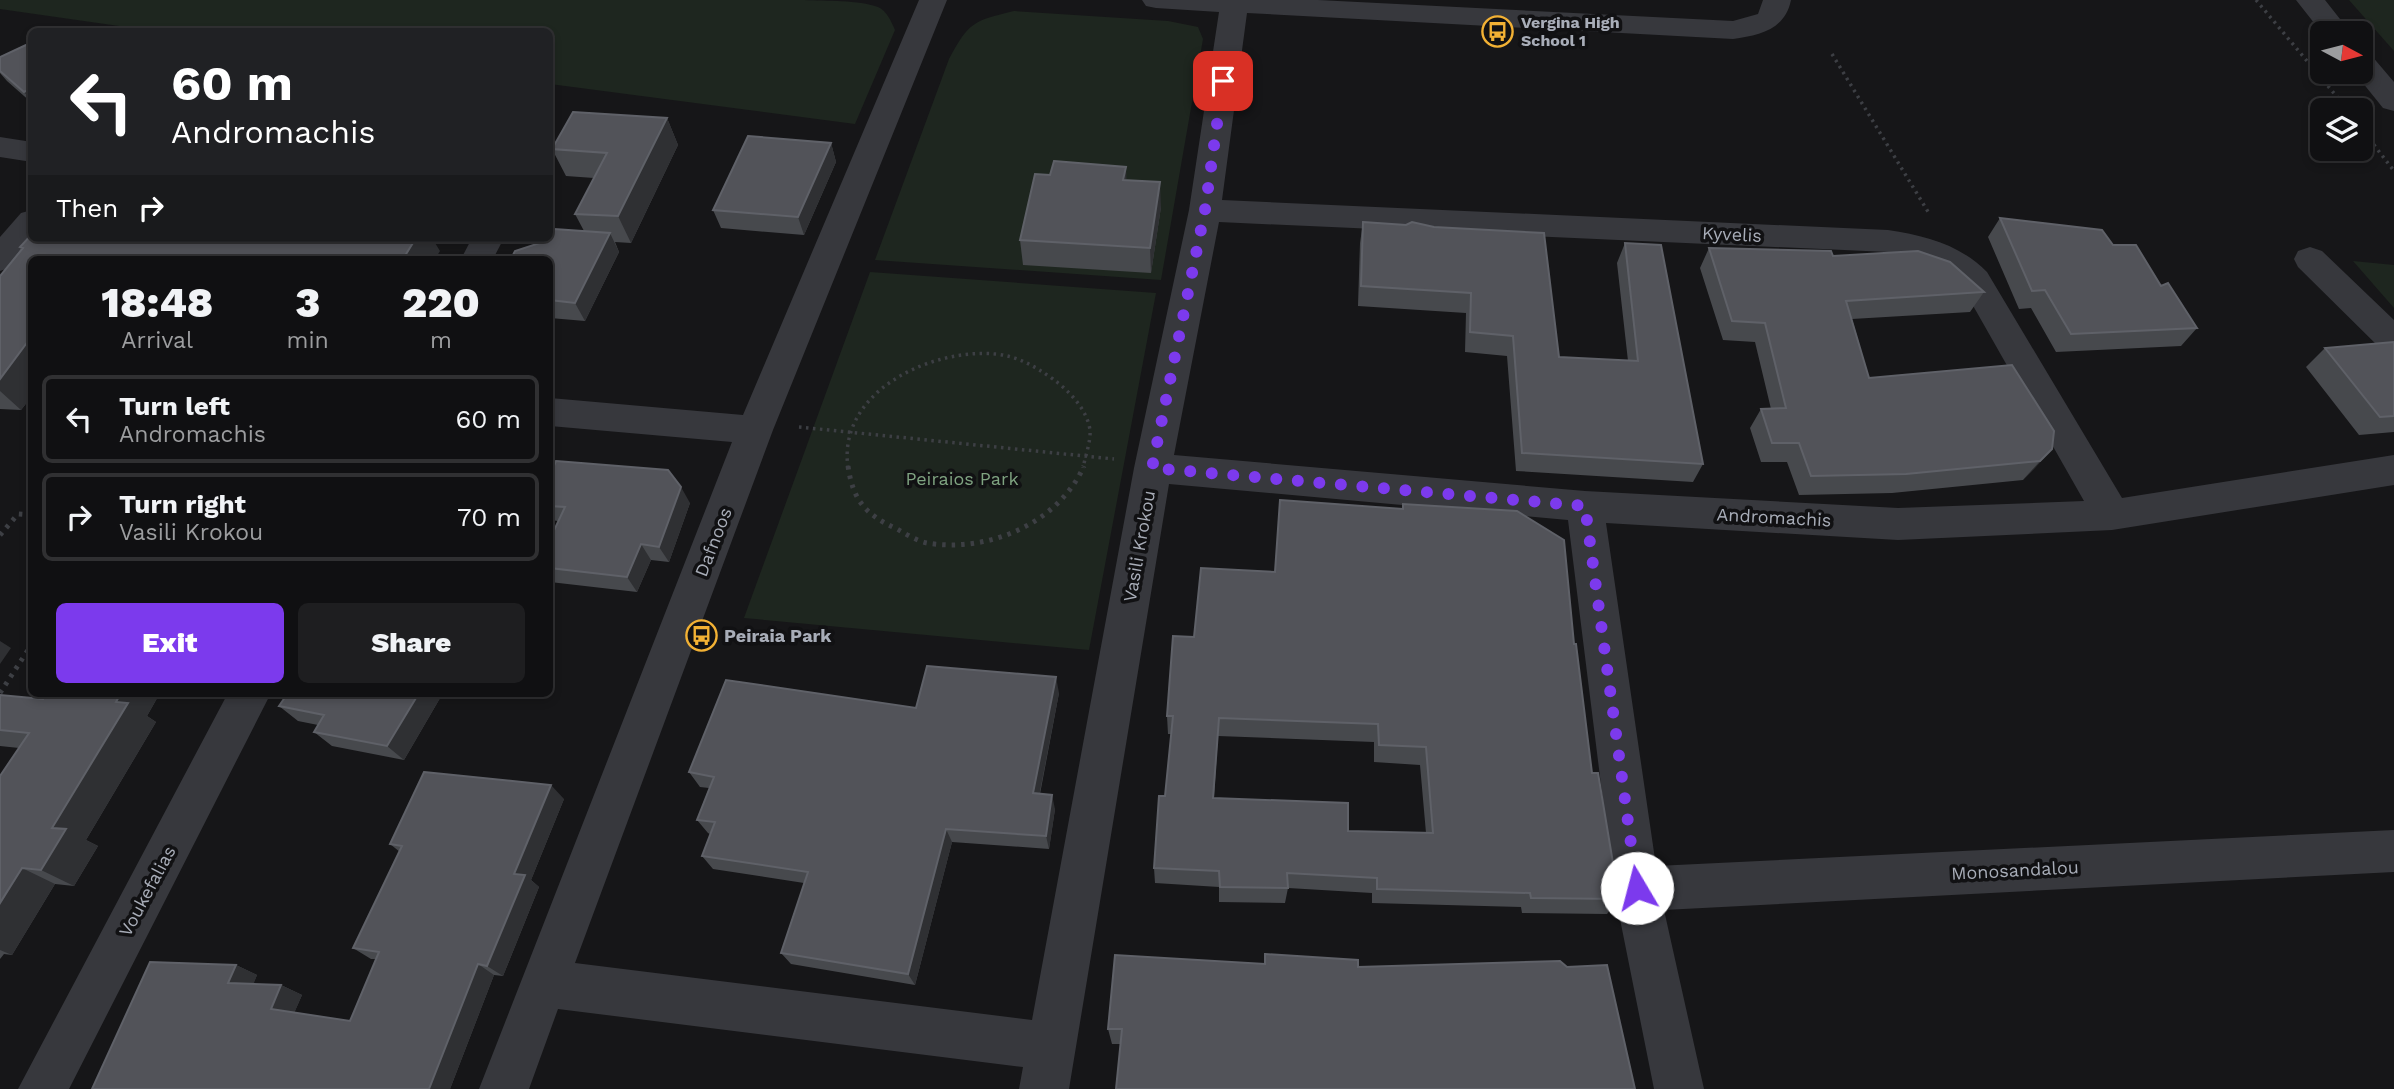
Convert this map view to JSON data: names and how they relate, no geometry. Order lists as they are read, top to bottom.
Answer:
{
  "streets": {
    "street": [
      "Kyvelis",
      "Andromachis",
      "Dafnoos",
      "Vasili Krokou",
      "Monosandalou",
      "Voukefalias"
    ]
  },
  "crossings": [
    ["Kyvelis", "Andromachis"],
    ["Kyvelis", "Vasili Krokou"],
    ["Andromachis", "Vasili Krokou"]
  ],
  "parks": ["Peiraios Park"],
  "places": {
    "bus stop": ["Vergina High School 1", "Peiraia Park"]
  },
  "north": "right",
  "page": {
    "turn": ["60 m", "Andromachis"],
    "then": "Then",
    "eta": [
      "18:48",
      "Arrival",
      "3",
      "min",
      "220",
      "m"
    ],
    "list": [
      {
        "name": "Turn left",
        "note": "Andromachis",
        "value": "60 m"
      },
      {
        "name": "Turn right",
        "note": "Vasili Krokou",
        "value": "70 m"
      }
    ],
    "buttons": ["Exit", "Share"]
  }
}
